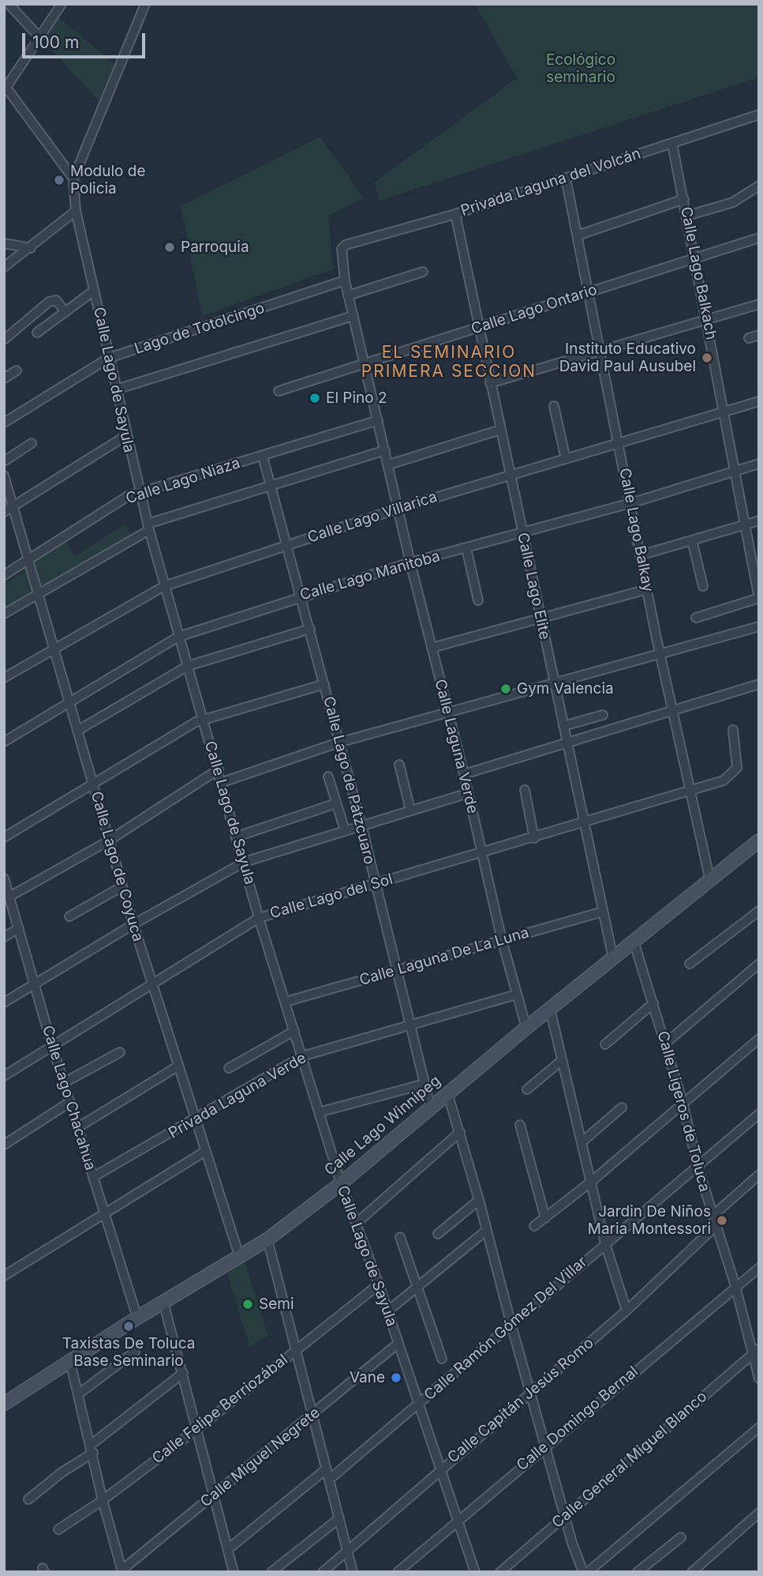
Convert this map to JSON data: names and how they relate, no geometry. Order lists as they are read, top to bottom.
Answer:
{
  "streets": {
    "main road": ["Calle Lago Winnipeg"],
    "street": [
      "Privada Laguna del Volcán",
      "Calle Lago Balkach",
      "Calle Lago Ontario",
      "Lago de Totolcingo",
      "Calle Lago de Sayula",
      "Calle Lago Niaza",
      "Calle Lago Villarica",
      "Calle Lago Balkay",
      "Calle Lago Manitoba",
      "Calle Lago Elite",
      "Calle Laguna Verde",
      "Calle Lago de Pátzcuaro",
      "Calle Lago de Coyuca",
      "Calle Lago del Sol",
      "Calle Laguna De La Luna",
      "Privada Laguna Verde",
      "Calle Lago Chacahua",
      "Calle Ligeros de Toluca",
      "Calle Ramón Gómez Del Villar",
      "Calle Capitán Jesús Romo",
      "Calle Felipe Berriozábal",
      "Calle Domingo Bernal",
      "Calle Miguel Negrete",
      "Calle General Miguel Blanco"
    ]
  },
  "crossings": [
    ["Privada Laguna del Volcán", "Calle Lago Balkach"],
    ["Privada Laguna del Volcán", "Calle Lago Balkay"],
    ["Privada Laguna del Volcán", "Calle Lago Elite"],
    ["Privada Laguna del Volcán", "Calle Laguna Verde"],
    ["Calle Lago Balkach", "Calle Lago Ontario"],
    ["Calle Lago Balkach", "Calle Lago Villarica"],
    ["Calle Lago Balkach", "Calle Lago Manitoba"],
    ["Calle Lago Ontario", "Calle Lago Balkay"],
    ["Calle Lago Ontario", "Calle Lago Elite"],
    ["Calle Lago Ontario", "Calle Laguna Verde"],
    ["Lago de Totolcingo", "Calle Lago de Sayula"],
    ["Lago de Totolcingo", "Calle Laguna Verde"],
    ["Calle Lago de Sayula", "Calle Lago Niaza"],
    ["Calle Lago de Sayula", "Calle Lago Villarica"],
    ["Calle Lago de Sayula", "Calle Lago Manitoba"],
    ["Calle Lago de Sayula", "Calle Lago del Sol"],
    ["Calle Lago de Sayula", "Calle Laguna De La Luna"],
    ["Calle Lago de Sayula", "Privada Laguna Verde"],
    ["Calle Lago de Sayula", "Calle Lago Winnipeg"],
    ["Calle Lago de Sayula", "Calle Ramón Gómez Del Villar"],
    ["Calle Lago de Sayula", "Calle Capitán Jesús Romo"],
    ["Calle Lago de Sayula", "Calle Felipe Berriozábal"],
    ["Calle Lago de Sayula", "Calle Domingo Bernal"],
    ["Calle Lago de Sayula", "Calle Miguel Negrete"],
    ["Calle Lago Niaza", "Calle Laguna Verde"],
    ["Calle Lago Niaza", "Calle Lago de Pátzcuaro"],
    ["Calle Lago Niaza", "Calle Lago de Coyuca"],
    ["Calle Lago Villarica", "Calle Lago Balkay"],
    ["Calle Lago Villarica", "Calle Lago Elite"],
    ["Calle Lago Villarica", "Calle Laguna Verde"],
    ["Calle Lago Villarica", "Calle Lago de Pátzcuaro"],
    ["Calle Lago Villarica", "Calle Lago de Coyuca"],
    ["Calle Lago Balkay", "Calle Lago Manitoba"],
    ["Calle Lago Balkay", "Calle Lago del Sol"],
    ["Calle Lago Balkay", "Calle Lago Winnipeg"],
    ["Calle Lago Manitoba", "Calle Lago Elite"],
    ["Calle Lago Manitoba", "Calle Laguna Verde"],
    ["Calle Lago Manitoba", "Calle Lago de Pátzcuaro"],
    ["Calle Lago Manitoba", "Calle Lago de Coyuca"],
    ["Calle Lago Elite", "Calle Lago del Sol"],
    ["Calle Lago Elite", "Calle Laguna De La Luna"],
    ["Calle Lago Elite", "Calle Lago Winnipeg"],
    ["Calle Laguna Verde", "Calle Lago del Sol"],
    ["Calle Laguna Verde", "Calle Laguna De La Luna"],
    ["Calle Laguna Verde", "Privada Laguna Verde"],
    ["Calle Laguna Verde", "Calle Lago Winnipeg"],
    ["Calle Lago de Pátzcuaro", "Calle Lago del Sol"],
    ["Calle Lago de Pátzcuaro", "Calle Laguna De La Luna"],
    ["Calle Lago de Pátzcuaro", "Privada Laguna Verde"],
    ["Calle Lago de Pátzcuaro", "Calle Lago Winnipeg"],
    ["Calle Lago de Coyuca", "Calle Lago del Sol"],
    ["Calle Lago de Coyuca", "Privada Laguna Verde"],
    ["Calle Lago de Coyuca", "Calle Lago Winnipeg"],
    ["Calle Lago del Sol", "Calle Lago Chacahua"],
    ["Privada Laguna Verde", "Calle Lago Chacahua"],
    ["Calle Lago Chacahua", "Calle Lago Winnipeg"],
    ["Calle Ligeros de Toluca", "Calle Lago Winnipeg"],
    ["Calle Ligeros de Toluca", "Calle Ramón Gómez Del Villar"],
    ["Calle Ligeros de Toluca", "Calle Capitán Jesús Romo"],
    ["Calle Ligeros de Toluca", "Calle Domingo Bernal"],
    ["Calle Ligeros de Toluca", "Calle General Miguel Blanco"]
  ],
  "districts": ["EL SEMINARIO PRIMERA SECCION"],
  "parks": ["Ecológico seminario"],
  "places": [
    "Modulo de Policia",
    "Parroquia",
    "Instituto Educativo David Paul Ausubel",
    "El Pino 2",
    "Gym Valencia",
    "Jardin De Niños Maria Montessori",
    "Semi",
    "Taxistas De Toluca Base Seminario",
    "Vane"
  ],
  "scale_bar": "100 m"
}
